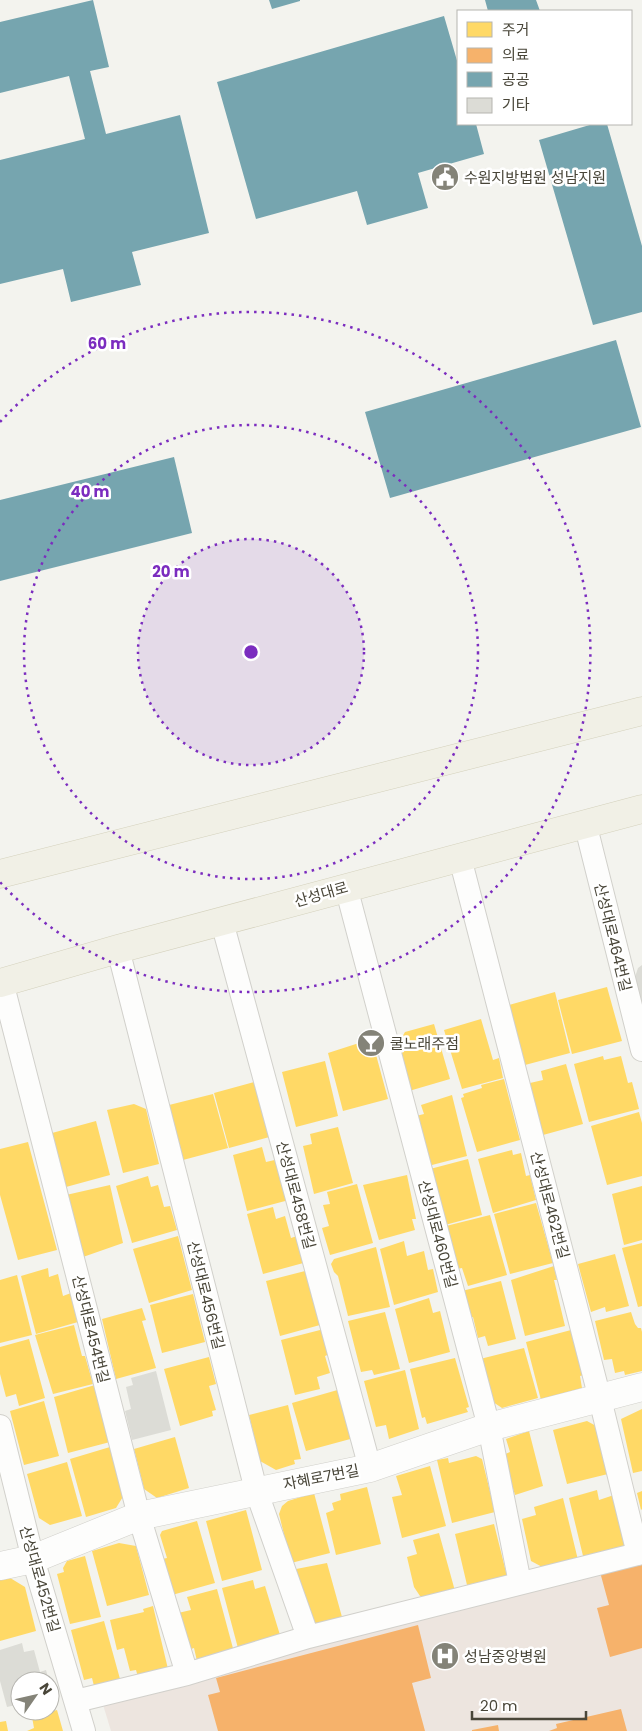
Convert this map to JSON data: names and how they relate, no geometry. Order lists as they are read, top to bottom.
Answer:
{
  "streets": {
    "main road": ["산성대로"],
    "street": ["자혜로7번길"],
    "lane": [
      "산성대로464번길",
      "산성대로458번길",
      "산성대로462번길",
      "산성대로460번길",
      "산성대로456번길",
      "산성대로454번길",
      "산성대로452번길"
    ]
  },
  "crossings": [
    ["산성대로", "산성대로464번길"],
    ["산성대로", "산성대로458번길"],
    ["산성대로", "산성대로462번길"],
    ["산성대로", "산성대로460번길"],
    ["산성대로", "산성대로456번길"],
    ["산성대로", "산성대로454번길"],
    ["산성대로458번길", "자혜로7번길"],
    ["산성대로462번길", "자혜로7번길"],
    ["산성대로460번길", "자혜로7번길"],
    ["산성대로456번길", "자혜로7번길"],
    ["산성대로454번길", "자혜로7번길"],
    ["자혜로7번길", "산성대로452번길"]
  ],
  "places": {
    "public building": ["수원지방법원 성남지원"],
    "bar": ["쿨노래주점"],
    "hospital": ["성남중앙병원"]
  },
  "legend": [
    "주거",
    "의료",
    "공공",
    "기타"
  ],
  "scale_bar": "20 m",
  "north": "top right",
  "rings": ["60 m", "40 m", "20 m"]
}
